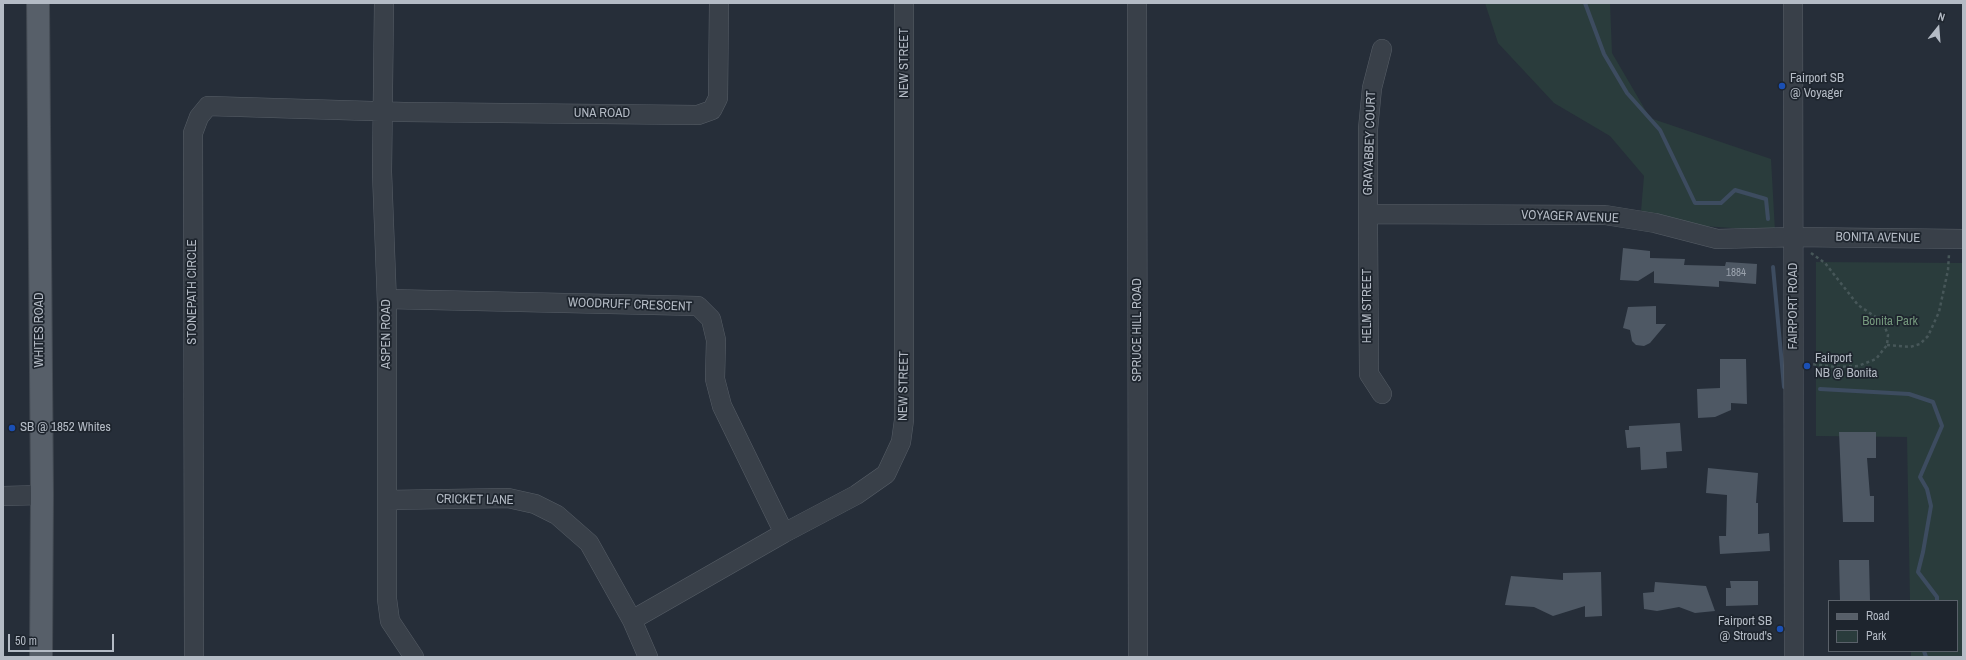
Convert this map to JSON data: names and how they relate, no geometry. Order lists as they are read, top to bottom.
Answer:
{
  "streets": {
    "main road": ["WHITES ROAD"],
    "street": [
      "NEW STREET",
      "UNA ROAD",
      "GRAYABBEY COURT",
      "VOYAGER AVENUE",
      "BONITA AVENUE",
      "STONEPATH CIRCLE",
      "WOODRUFF CRESCENT",
      "HELM STREET",
      "FAIRPORT ROAD",
      "SPRUCE HILL ROAD",
      "ASPEN ROAD",
      "CRICKET LANE"
    ]
  },
  "crossings": [
    ["NEW STREET", "WOODRUFF CRESCENT"],
    ["NEW STREET", "CRICKET LANE"],
    ["UNA ROAD", "STONEPATH CIRCLE"],
    ["UNA ROAD", "ASPEN ROAD"],
    ["GRAYABBEY COURT", "VOYAGER AVENUE"],
    ["GRAYABBEY COURT", "HELM STREET"],
    ["VOYAGER AVENUE", "BONITA AVENUE"],
    ["VOYAGER AVENUE", "HELM STREET"],
    ["VOYAGER AVENUE", "FAIRPORT ROAD"],
    ["BONITA AVENUE", "FAIRPORT ROAD"],
    ["STONEPATH CIRCLE", "ASPEN ROAD"],
    ["WOODRUFF CRESCENT", "ASPEN ROAD"],
    ["ASPEN ROAD", "CRICKET LANE"]
  ],
  "parks": ["Bonita Park"],
  "places": [
    "Fairport SB @ Voyager",
    "Fairport NB @ Bonita",
    "SB @ 1852 Whites",
    "Fairport SB @ Stroud's"
  ],
  "house_numbers": ["1884"],
  "legend": ["Road", "Park"],
  "scale_bar": "50 m",
  "north": "top"
}
